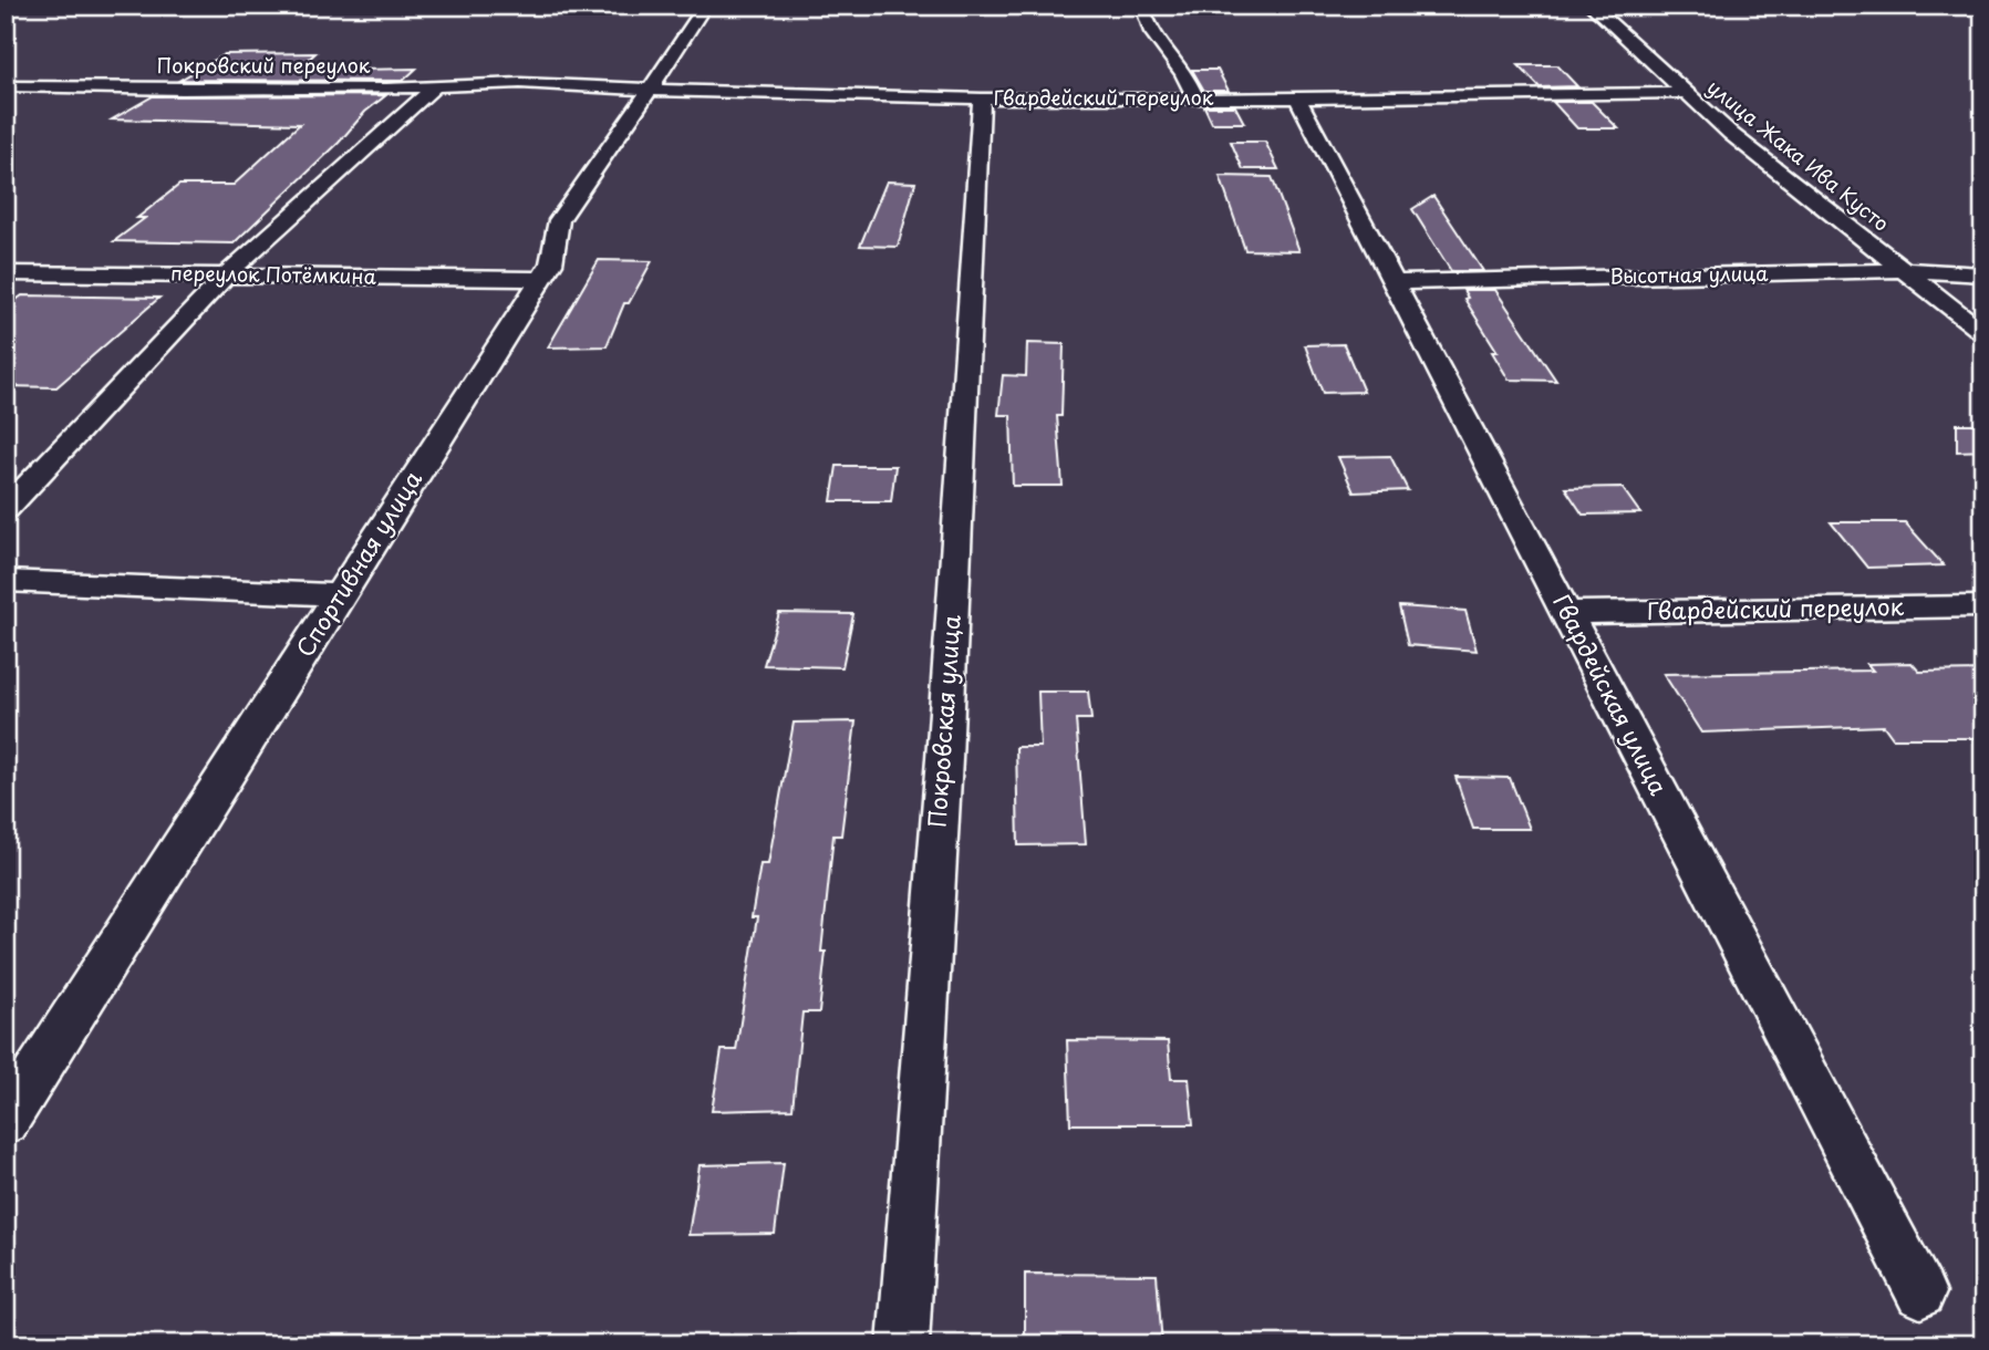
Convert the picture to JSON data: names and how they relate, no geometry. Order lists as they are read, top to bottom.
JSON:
{
  "streets": {
    "street": [
      "Покровский переулок",
      "Гвардейский переулок",
      "улица Жака Ива Кусто",
      "переулок Потёмкина",
      "Высотная улица",
      "Спортивная улица",
      "Гвардейская улица",
      "Покровская улица"
    ]
  },
  "crossings": [
    ["Покровский переулок", "Гвардейский переулок"],
    ["Гвардейский переулок", "улица Жака Ива Кусто"],
    ["Гвардейский переулок", "Спортивная улица"],
    ["Гвардейский переулок", "Гвардейская улица"],
    ["Гвардейский переулок", "Покровская улица"],
    ["улица Жака Ива Кусто", "Высотная улица"],
    ["переулок Потёмкина", "Спортивная улица"],
    ["Высотная улица", "Гвардейская улица"]
  ]
}
